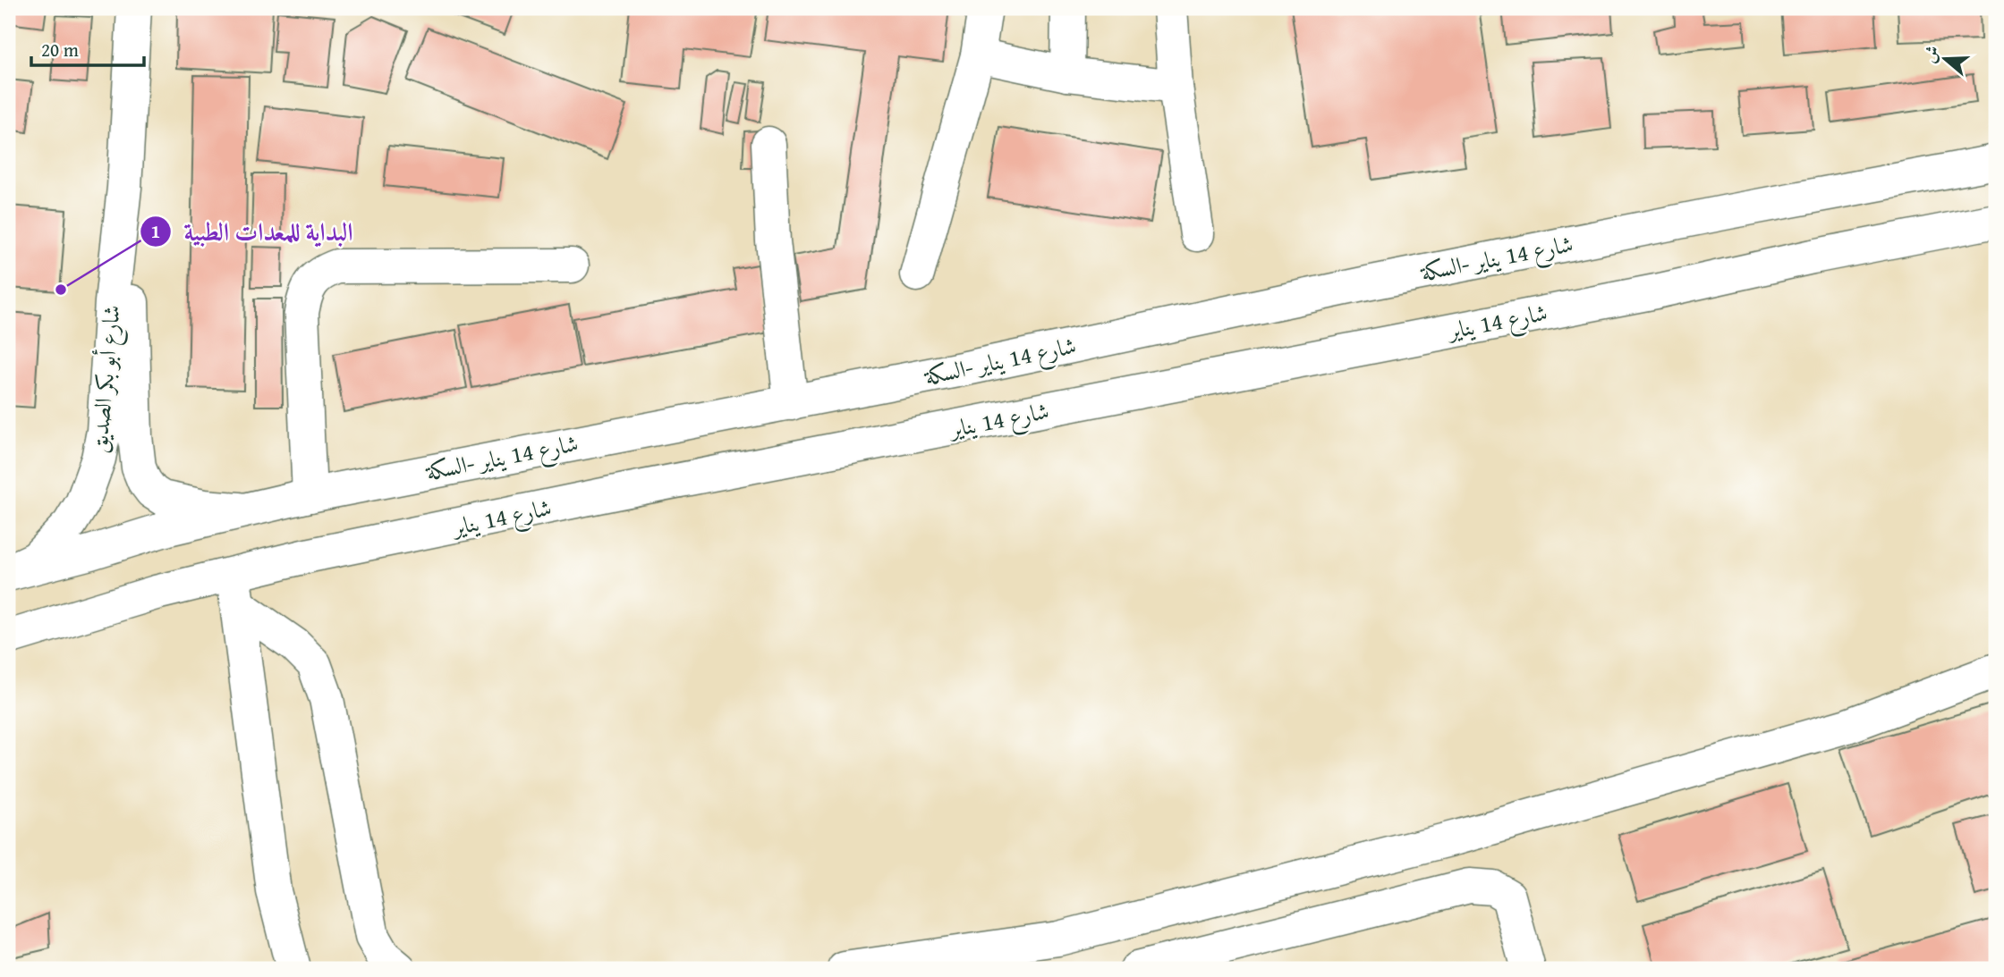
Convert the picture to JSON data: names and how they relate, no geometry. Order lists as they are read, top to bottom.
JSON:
{
  "streets": {
    "main road": ["شارع 14 يناير -السكة", "شارع 14 يناير", "شارع أبو بكر الصديق"]
  },
  "crossings": [
    ["شارع 14 يناير -السكة", "شارع أبو بكر الصديق"]
  ],
  "places": ["البداية للمعدات الطبية"],
  "scale_bar": "20 m",
  "north": "left"
}
